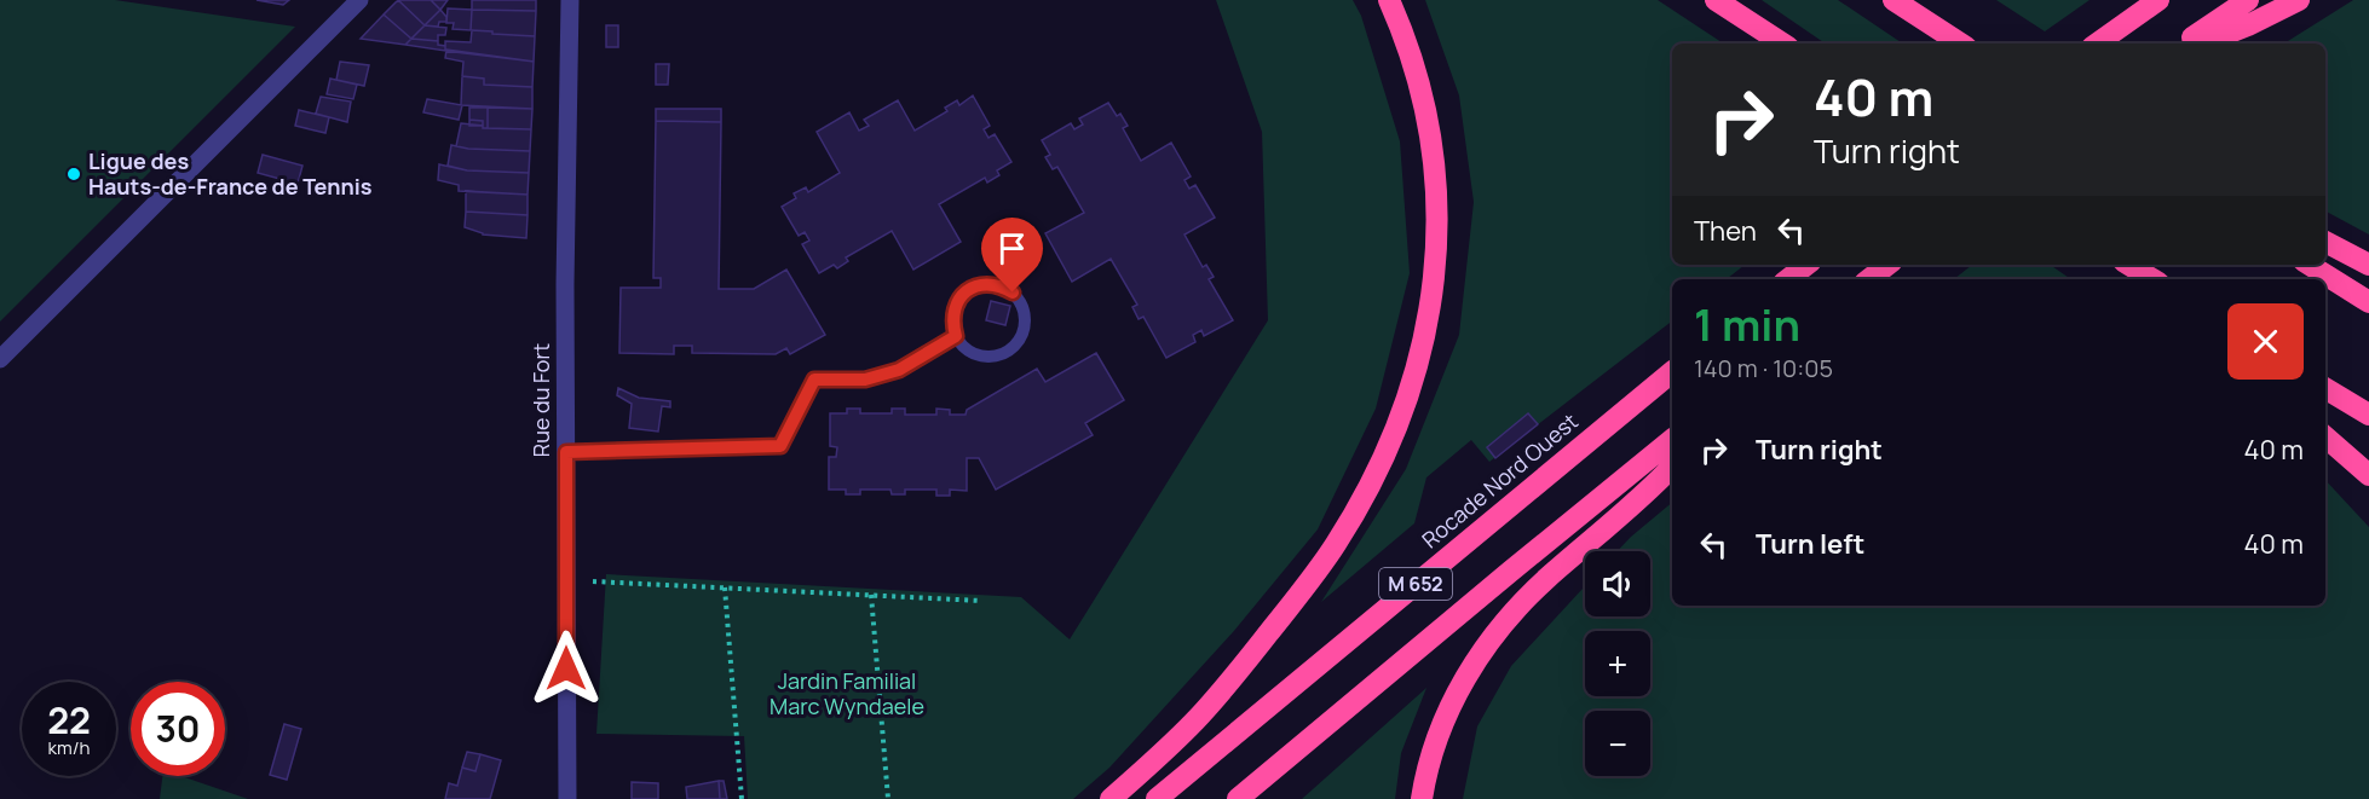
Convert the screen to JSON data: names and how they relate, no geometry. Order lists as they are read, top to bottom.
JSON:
{
  "streets": {
    "highway": ["Rocade Nord Ouest", "M 652"],
    "street": ["Rue du Fort"]
  },
  "parks": ["Jardin Familial Marc Wyndaele"],
  "places": ["Ligue des Hauts-de-France de Tennis"],
  "page": {
    "turn": ["40 m", "Turn right"],
    "then": "Then",
    "heading": ["1 min", "140 m · 10:05"],
    "list": [
      {
        "name": "Turn right",
        "value": "40 m"
      },
      {
        "name": "Turn left",
        "value": "40 m"
      }
    ],
    "map_buttons": ["+", "−"],
    "speed": "22 km/h",
    "limit": "30"
  }
}
